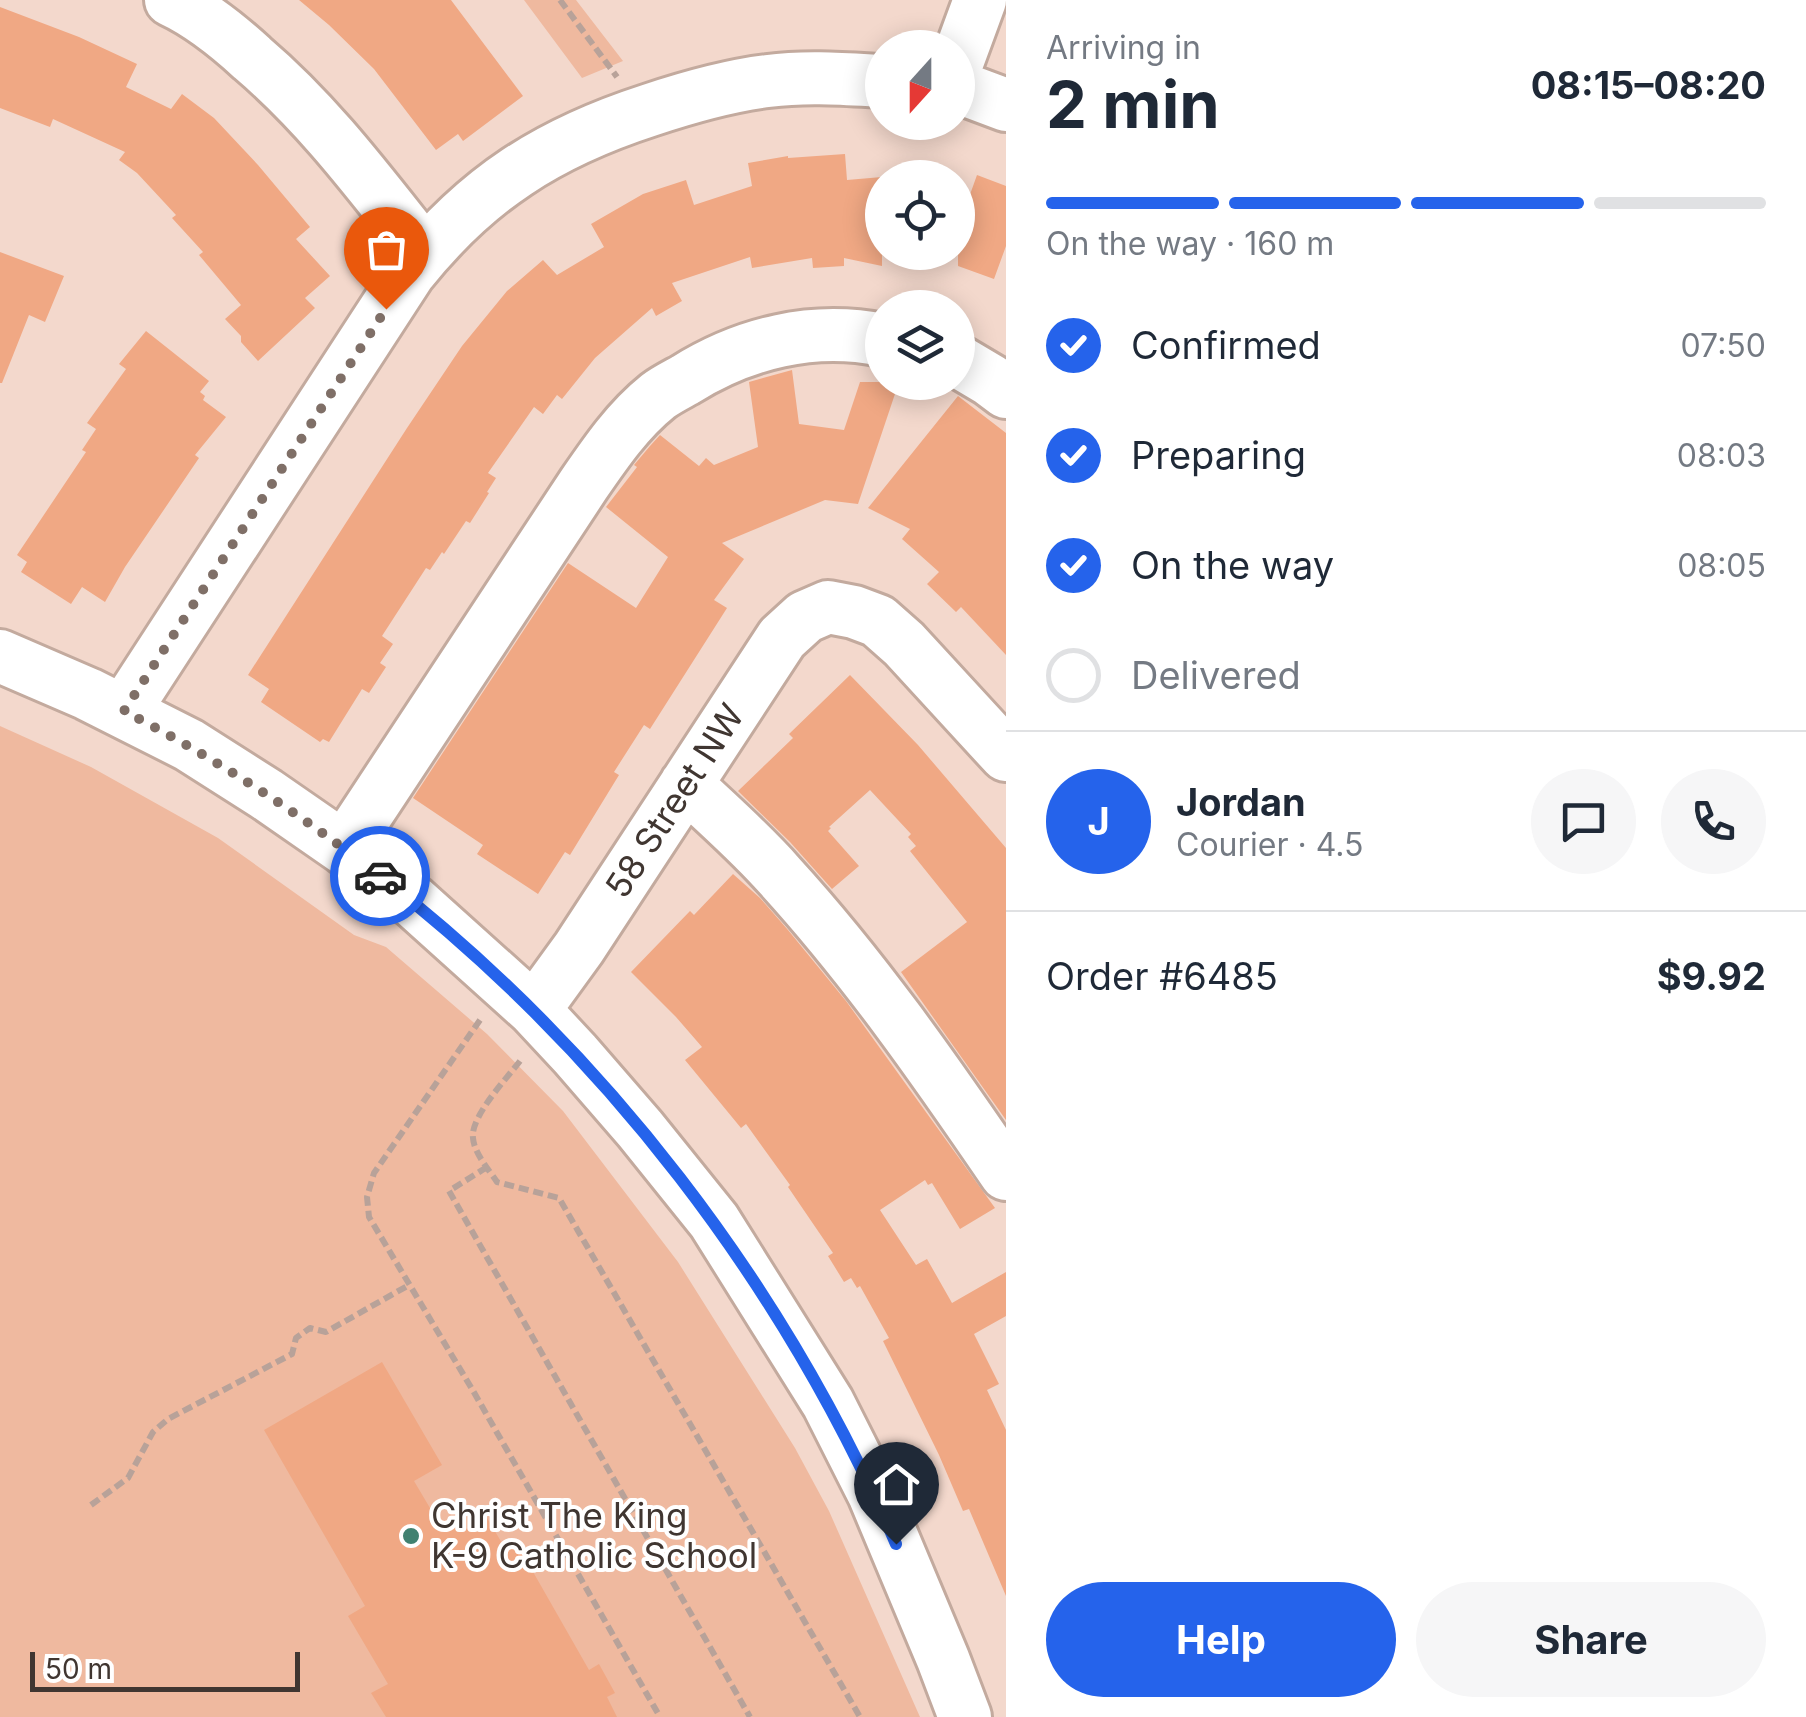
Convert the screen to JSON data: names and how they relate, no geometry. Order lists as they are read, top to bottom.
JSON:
{
  "streets": {
    "street": ["58 Street NW"]
  },
  "places": ["Christ The King K-9 Catholic School"],
  "scale_bar": "50 m",
  "north": "bottom",
  "page": {
    "heading": ["2 min", "Arriving in", "08:15–08:20"],
    "panel": [
      "Jordan",
      "Courier · 4.5",
      "Order #6485",
      "$9.92"
    ],
    "bar": "On the way · 160 m",
    "list": [
      ["Confirmed", "07:50"],
      ["Preparing", "08:03"],
      ["On the way", "08:05"],
      "Delivered"
    ],
    "round": "J",
    "buttons": ["Help", "Share"],
    "scale": "50 m"
  }
}
